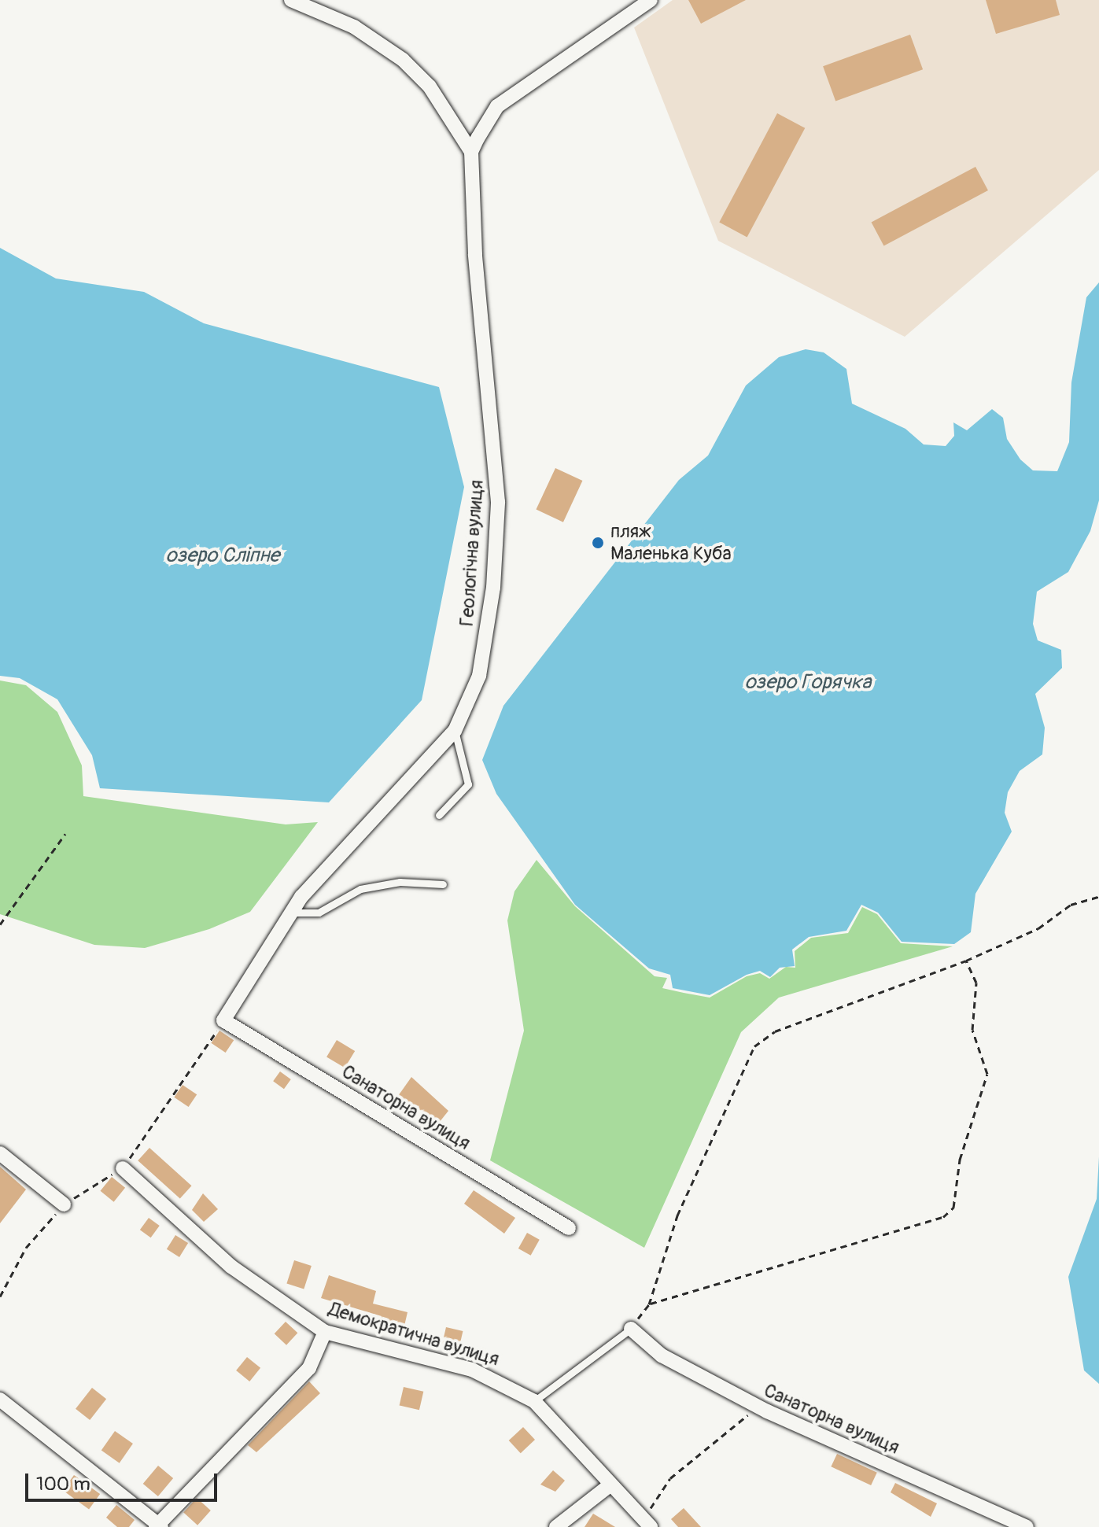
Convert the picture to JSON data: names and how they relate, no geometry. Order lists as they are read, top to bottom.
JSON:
{
  "streets": {
    "street": ["Геологічна вулиця", "Санаторна вулиця", "Демократична вулиця"]
  },
  "crossings": [
    ["Геологічна вулиця", "Санаторна вулиця"]
  ],
  "water": ["озеро Сліпне", "озеро Горячка"],
  "places": ["пляж Маленька Куба"],
  "scale_bar": "100 m"
}
